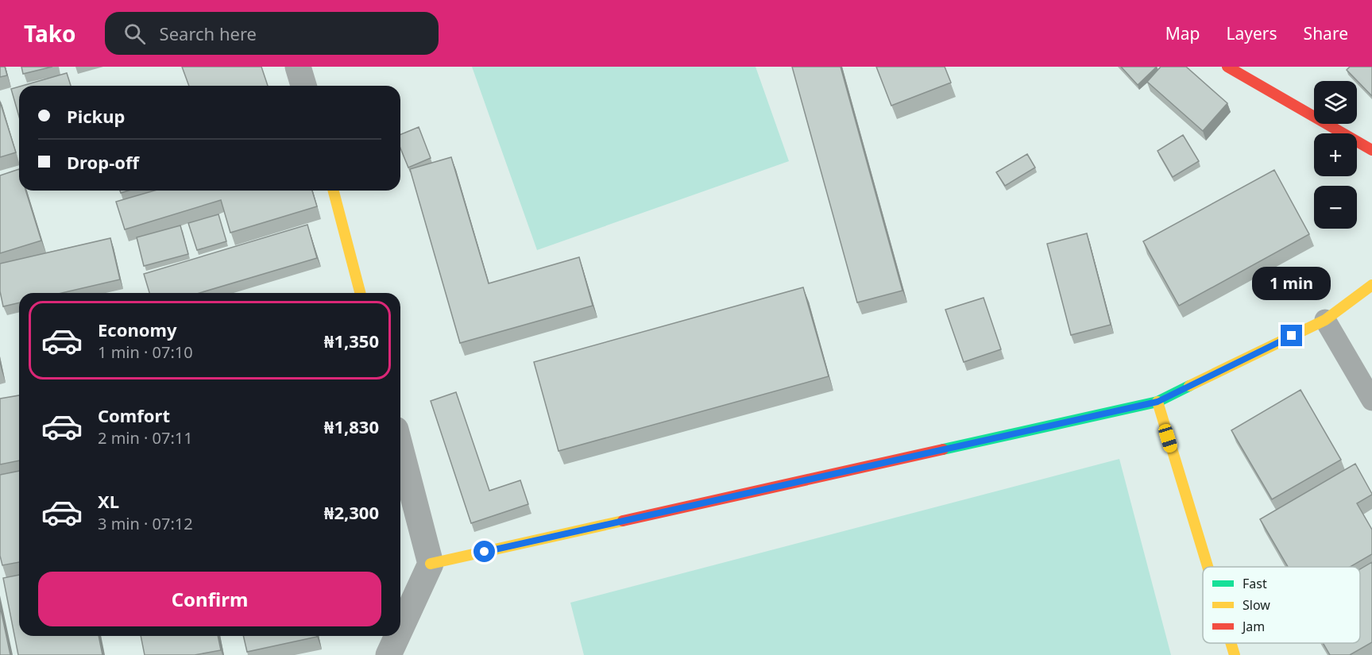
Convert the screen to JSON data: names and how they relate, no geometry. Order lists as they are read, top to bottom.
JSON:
{
  "legend": ["Fast", "Slow", "Jam"],
  "page": {
    "header": "Tako",
    "search": "Search here",
    "nav": ["Map", "Layers", "Share"],
    "map_buttons": ["+", "−"],
    "banner": ["Pickup", "Drop-off"],
    "bubble": "1 min",
    "list": [
      {
        "name": "Economy",
        "note": "1 min · 07:10",
        "value": "₦1,350"
      },
      {
        "name": "Comfort",
        "note": "2 min · 07:11",
        "value": "₦1,830"
      },
      {
        "name": "XL",
        "note": "3 min · 07:12",
        "value": "₦2,300"
      }
    ],
    "buttons": "Confirm"
  }
}
